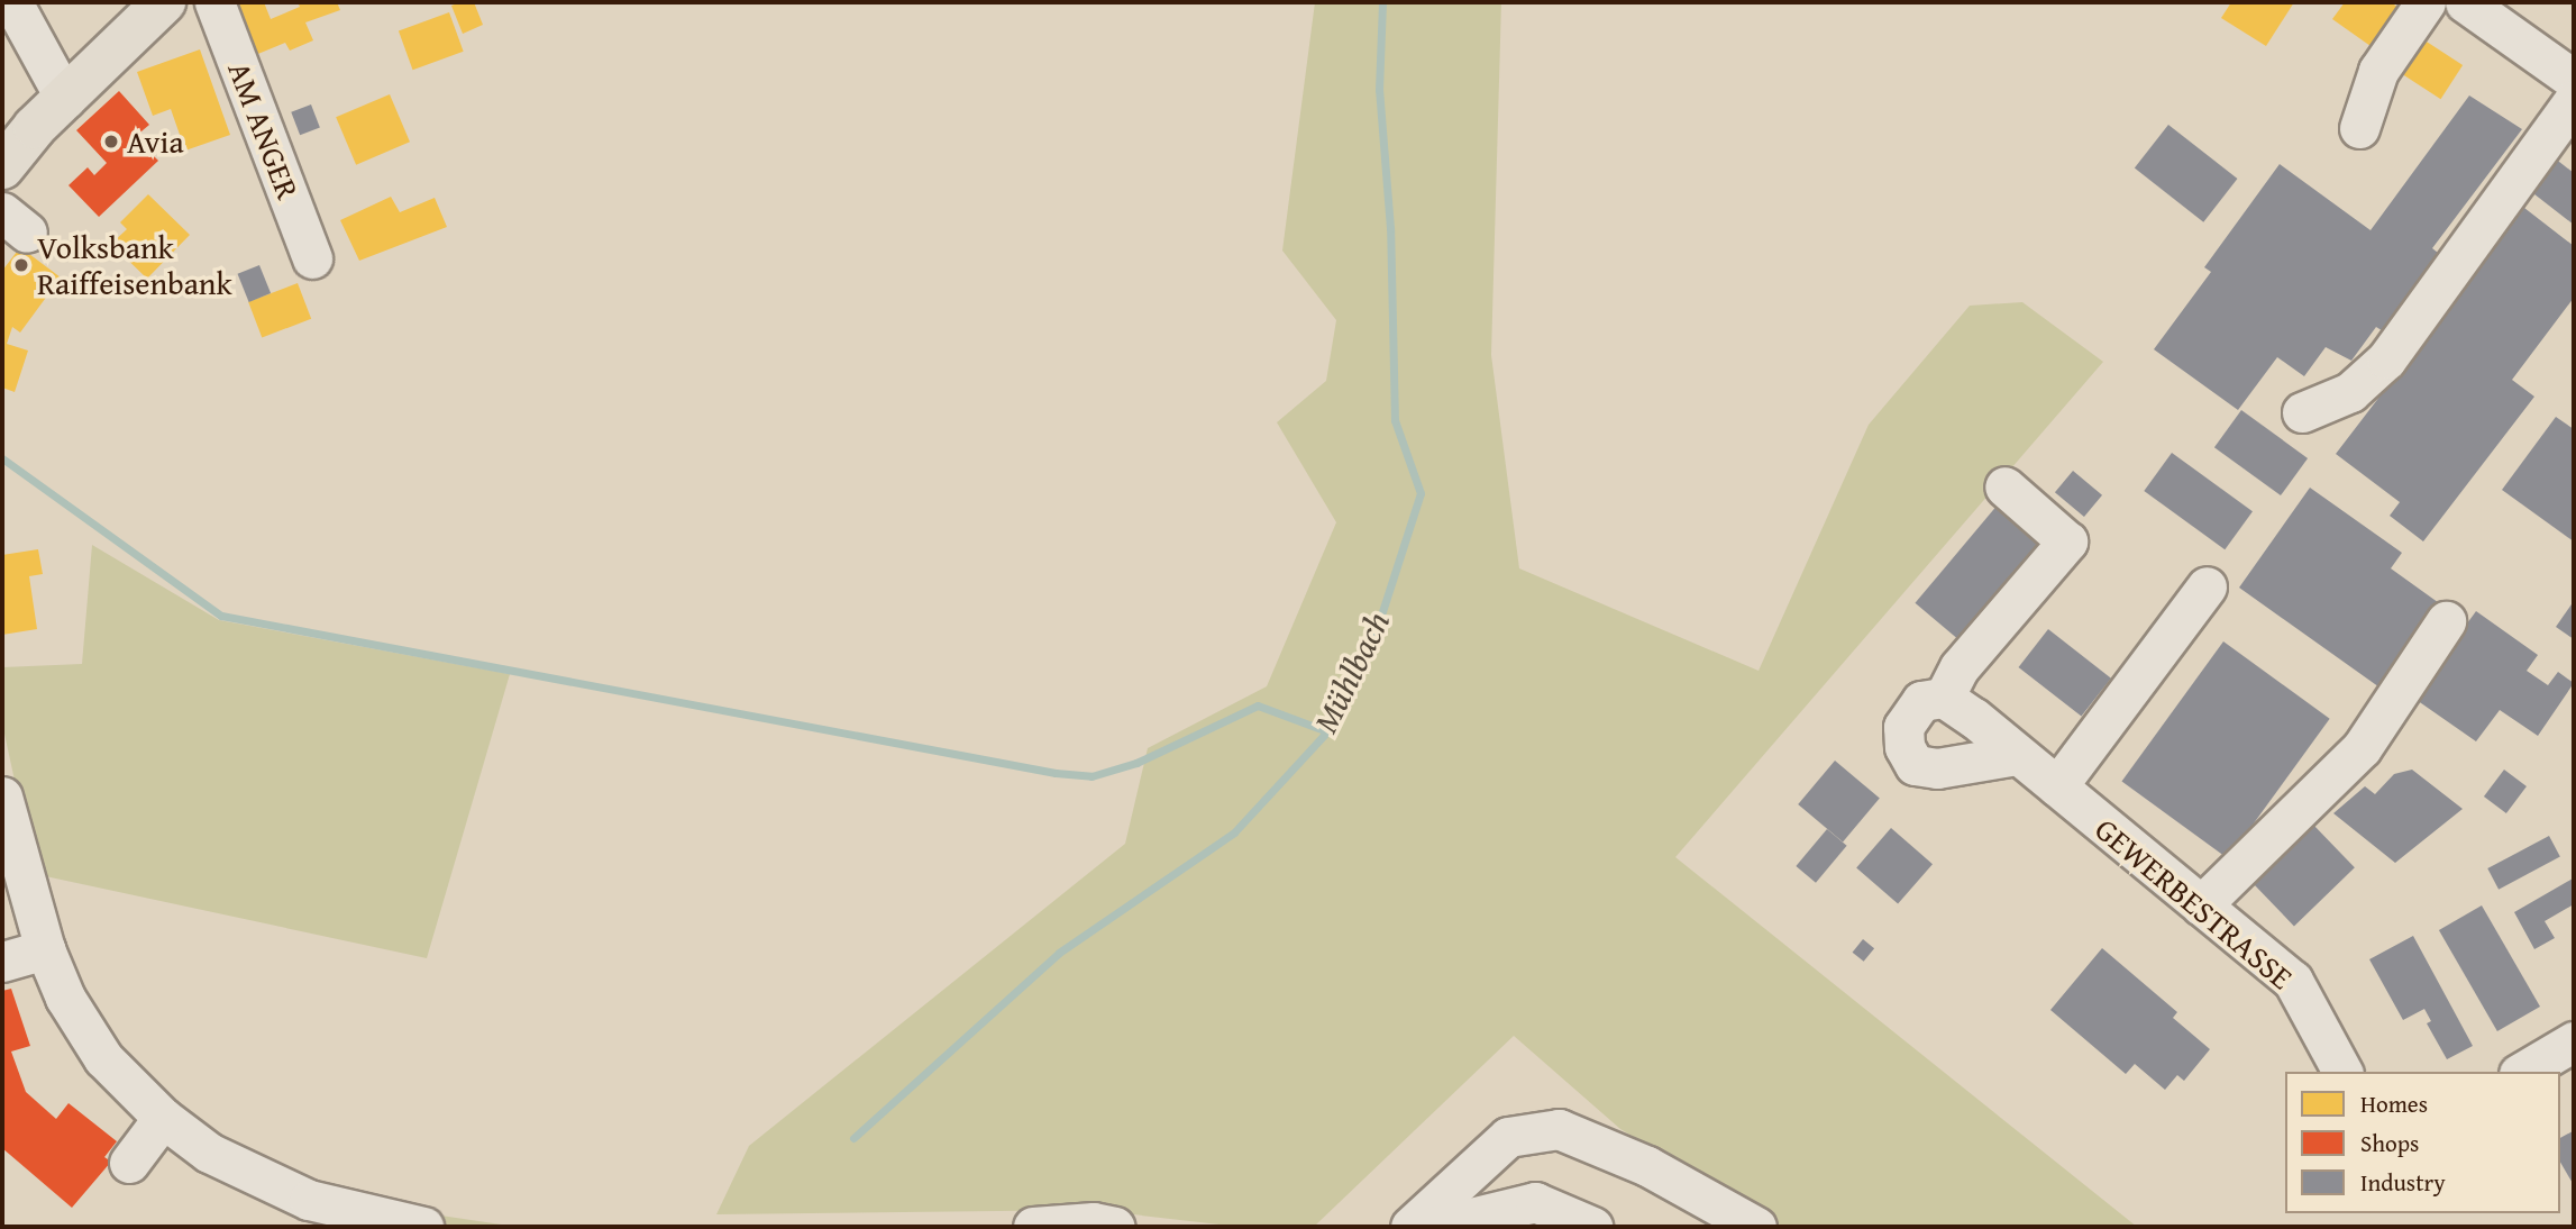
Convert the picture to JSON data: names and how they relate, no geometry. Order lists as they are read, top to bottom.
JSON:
{
  "streets": {
    "street": ["AM ANGER", "GEWERBESTRASSE"]
  },
  "water": ["Mühlbach"],
  "places": ["Avia", "Volksbank Raiffeisenbank"],
  "legend": ["Homes", "Shops", "Industry"]
}
